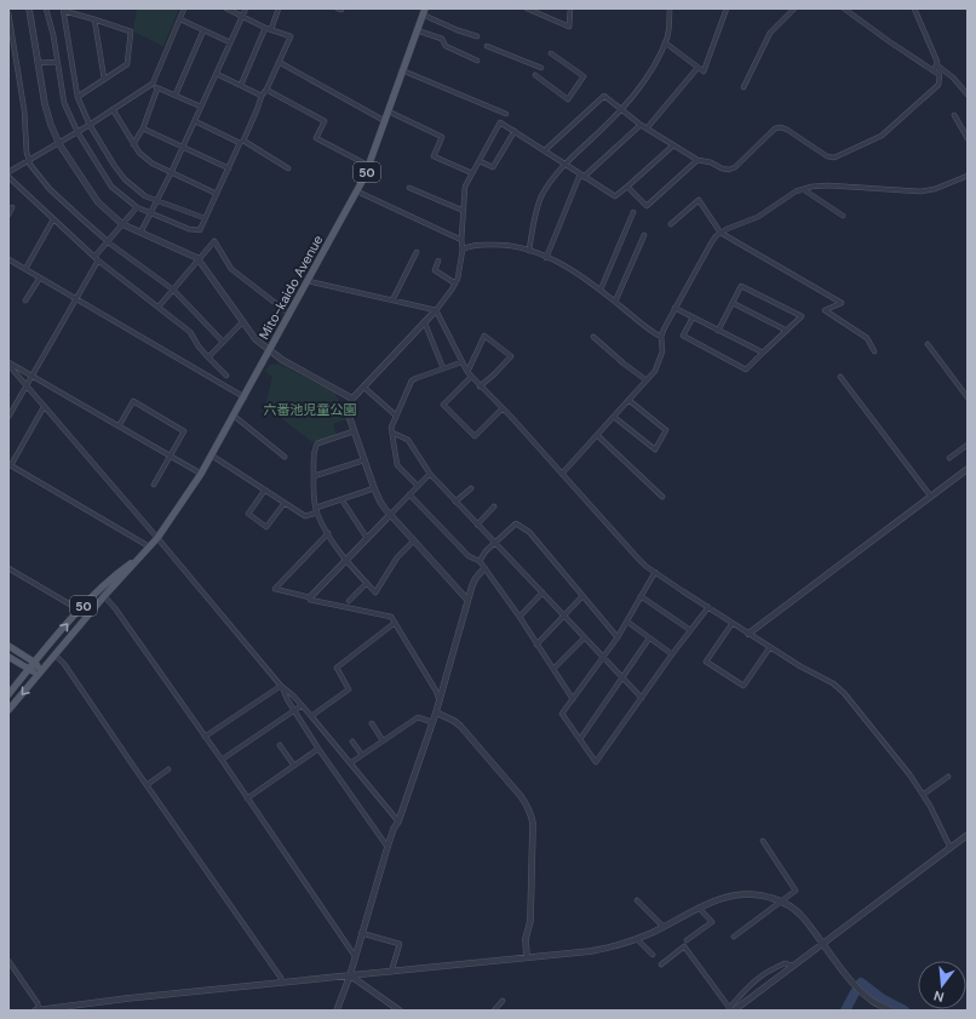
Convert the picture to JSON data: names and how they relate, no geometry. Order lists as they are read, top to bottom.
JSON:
{
  "streets": {
    "main road": ["50", "Mito-kaido Avenue"]
  },
  "parks": ["六番池児童公園"],
  "north": "bottom"
}
